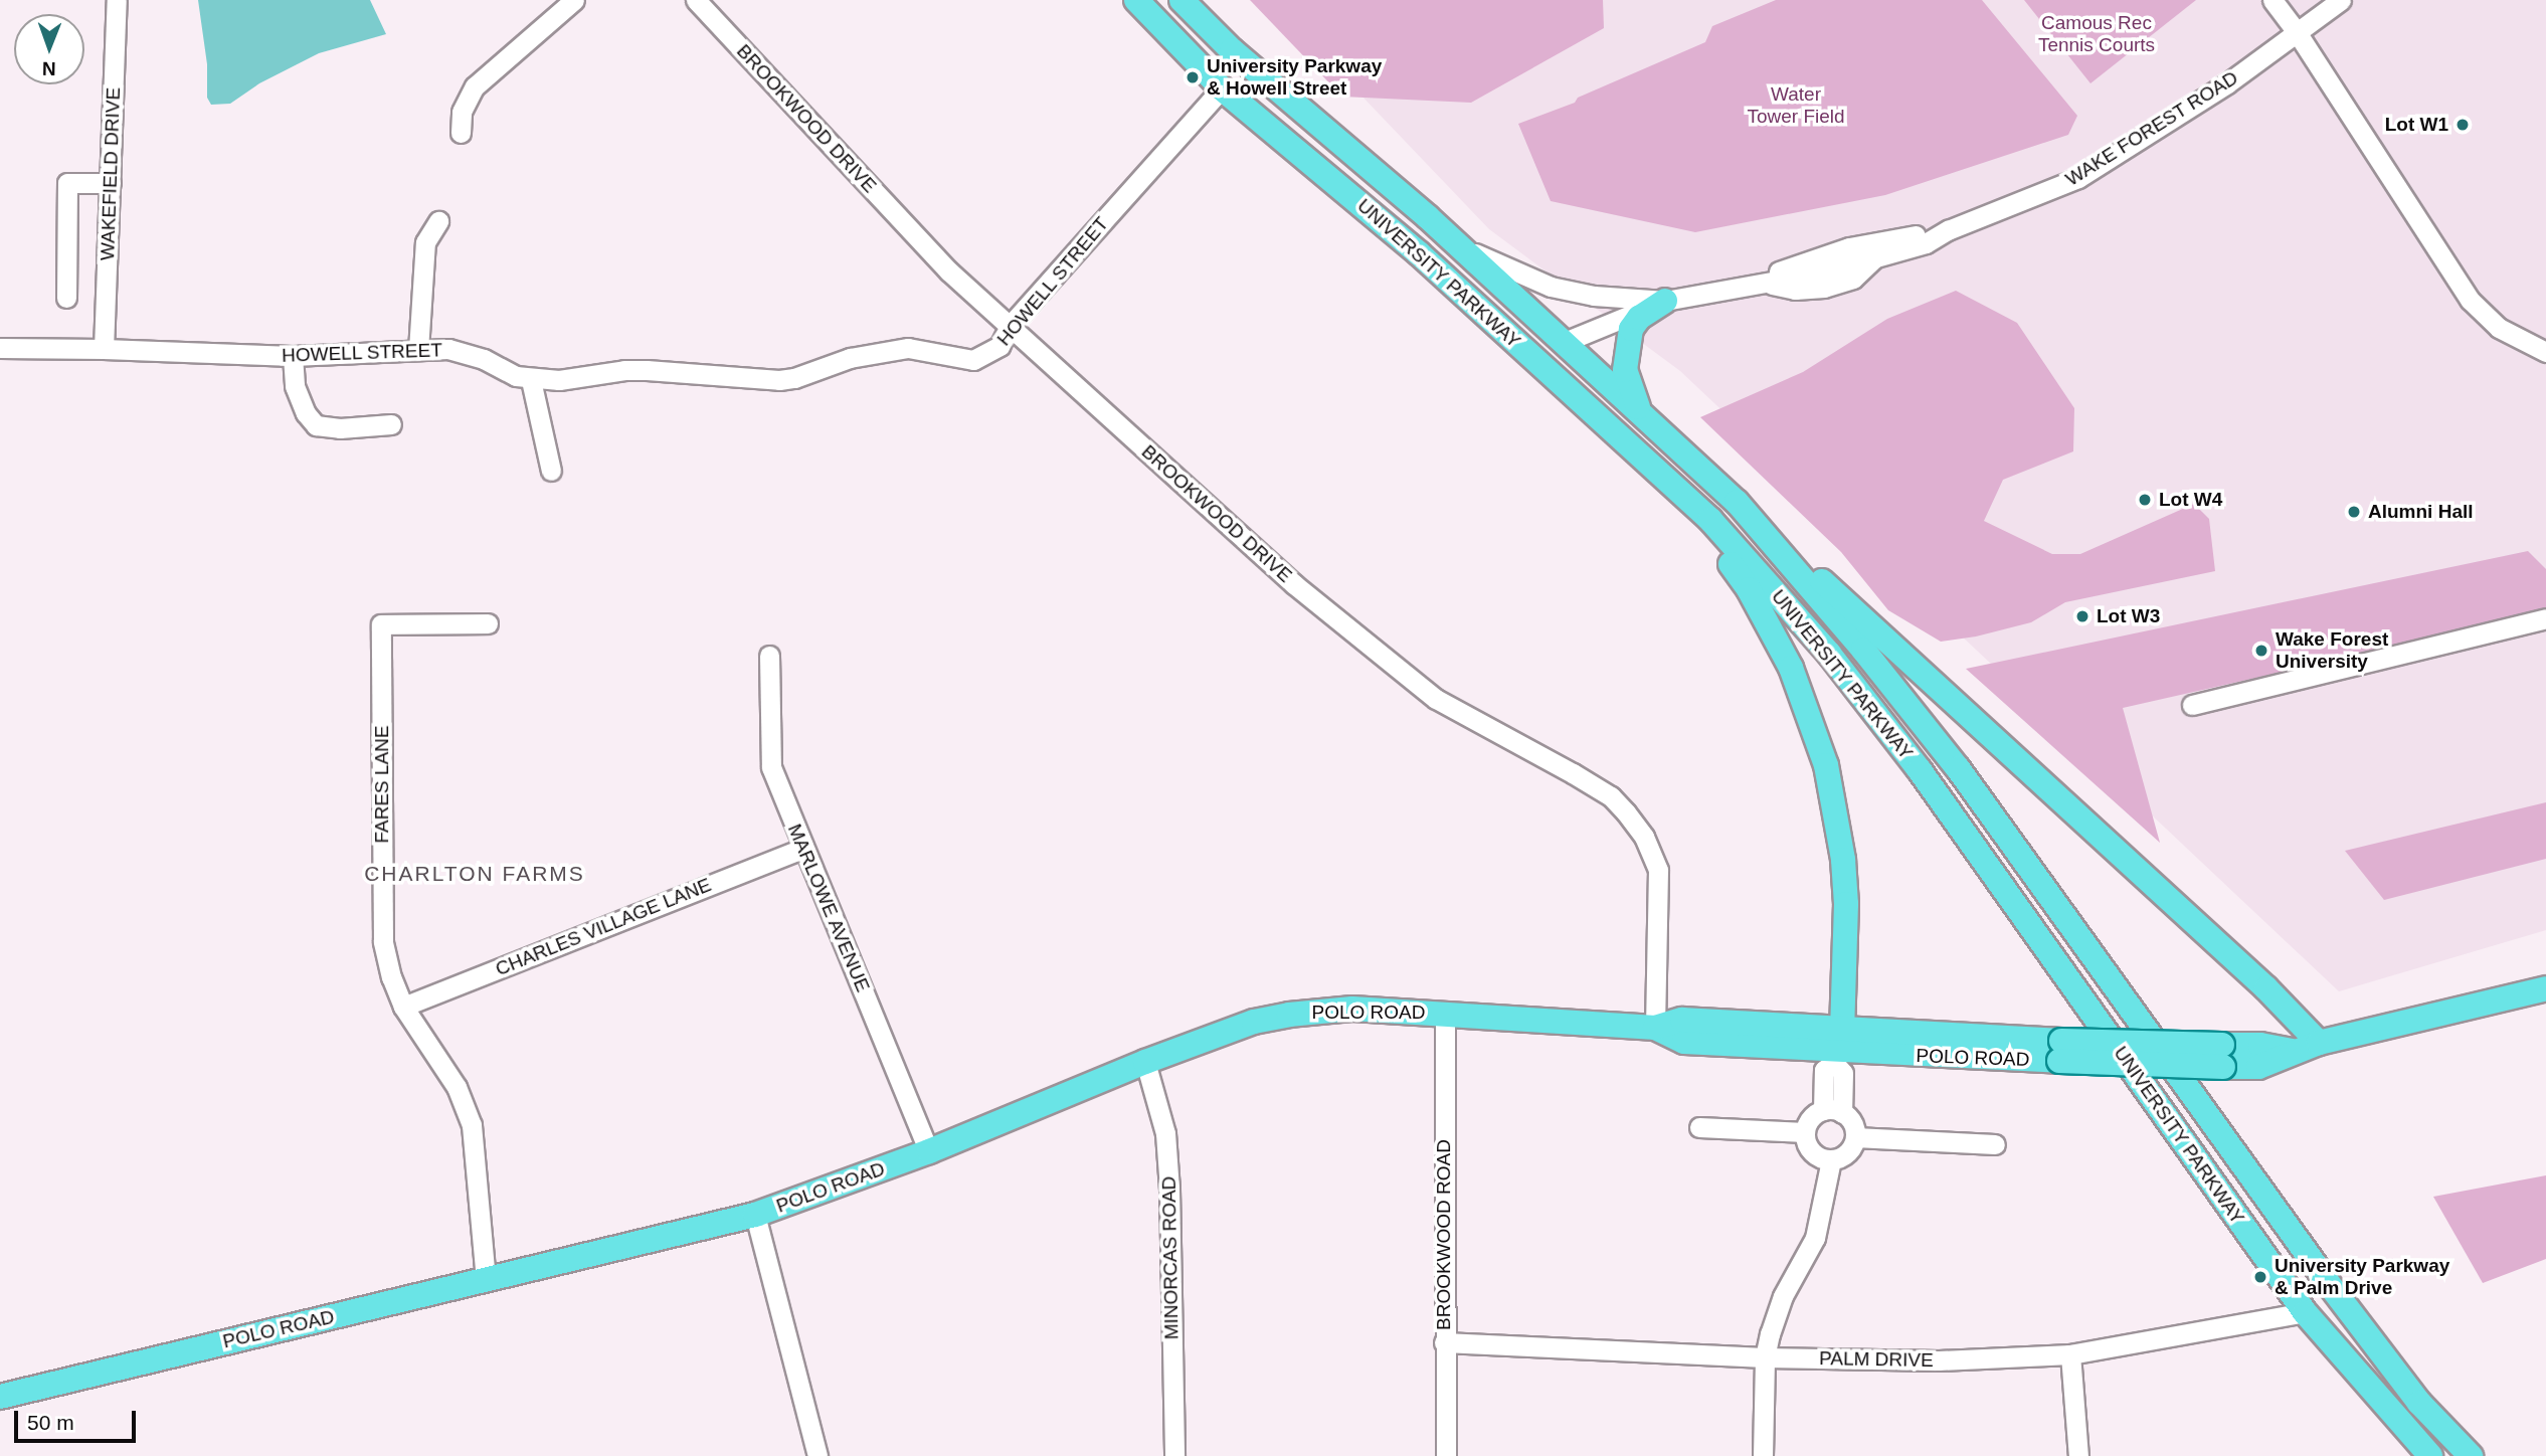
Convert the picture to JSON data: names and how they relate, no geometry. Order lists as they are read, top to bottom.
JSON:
{
  "streets": {
    "main road": ["UNIVERSITY PARKWAY", "POLO ROAD"],
    "street": [
      "BROOKWOOD DRIVE",
      "WAKE FOREST ROAD",
      "WAKEFIELD DRIVE",
      "HOWELL STREET",
      "FARES LANE",
      "MARLOWE AVENUE",
      "CHARLES VILLAGE LANE",
      "BROOKWOOD ROAD",
      "MINORCAS ROAD",
      "PALM DRIVE"
    ]
  },
  "crossings": [
    ["BROOKWOOD DRIVE", "HOWELL STREET"],
    ["BROOKWOOD DRIVE", "POLO ROAD"],
    ["WAKE FOREST ROAD", "UNIVERSITY PARKWAY"],
    ["WAKEFIELD DRIVE", "HOWELL STREET"],
    ["UNIVERSITY PARKWAY", "HOWELL STREET"],
    ["UNIVERSITY PARKWAY", "PALM DRIVE"],
    ["FARES LANE", "CHARLES VILLAGE LANE"],
    ["FARES LANE", "POLO ROAD"],
    ["MARLOWE AVENUE", "CHARLES VILLAGE LANE"],
    ["MARLOWE AVENUE", "POLO ROAD"],
    ["POLO ROAD", "BROOKWOOD ROAD"],
    ["POLO ROAD", "MINORCAS ROAD"],
    ["BROOKWOOD ROAD", "PALM DRIVE"]
  ],
  "districts": ["CHARLTON FARMS"],
  "parks": ["Camous Rec Tennis Courts", "Water Tower Field"],
  "places": [
    "University Parkway & Howell Street",
    "Lot W1",
    "Lot W4",
    "Alumni Hall",
    "Lot W3",
    "Wake Forest University",
    "University Parkway & Palm Drive"
  ],
  "scale_bar": "50 m",
  "north": "bottom"
}
